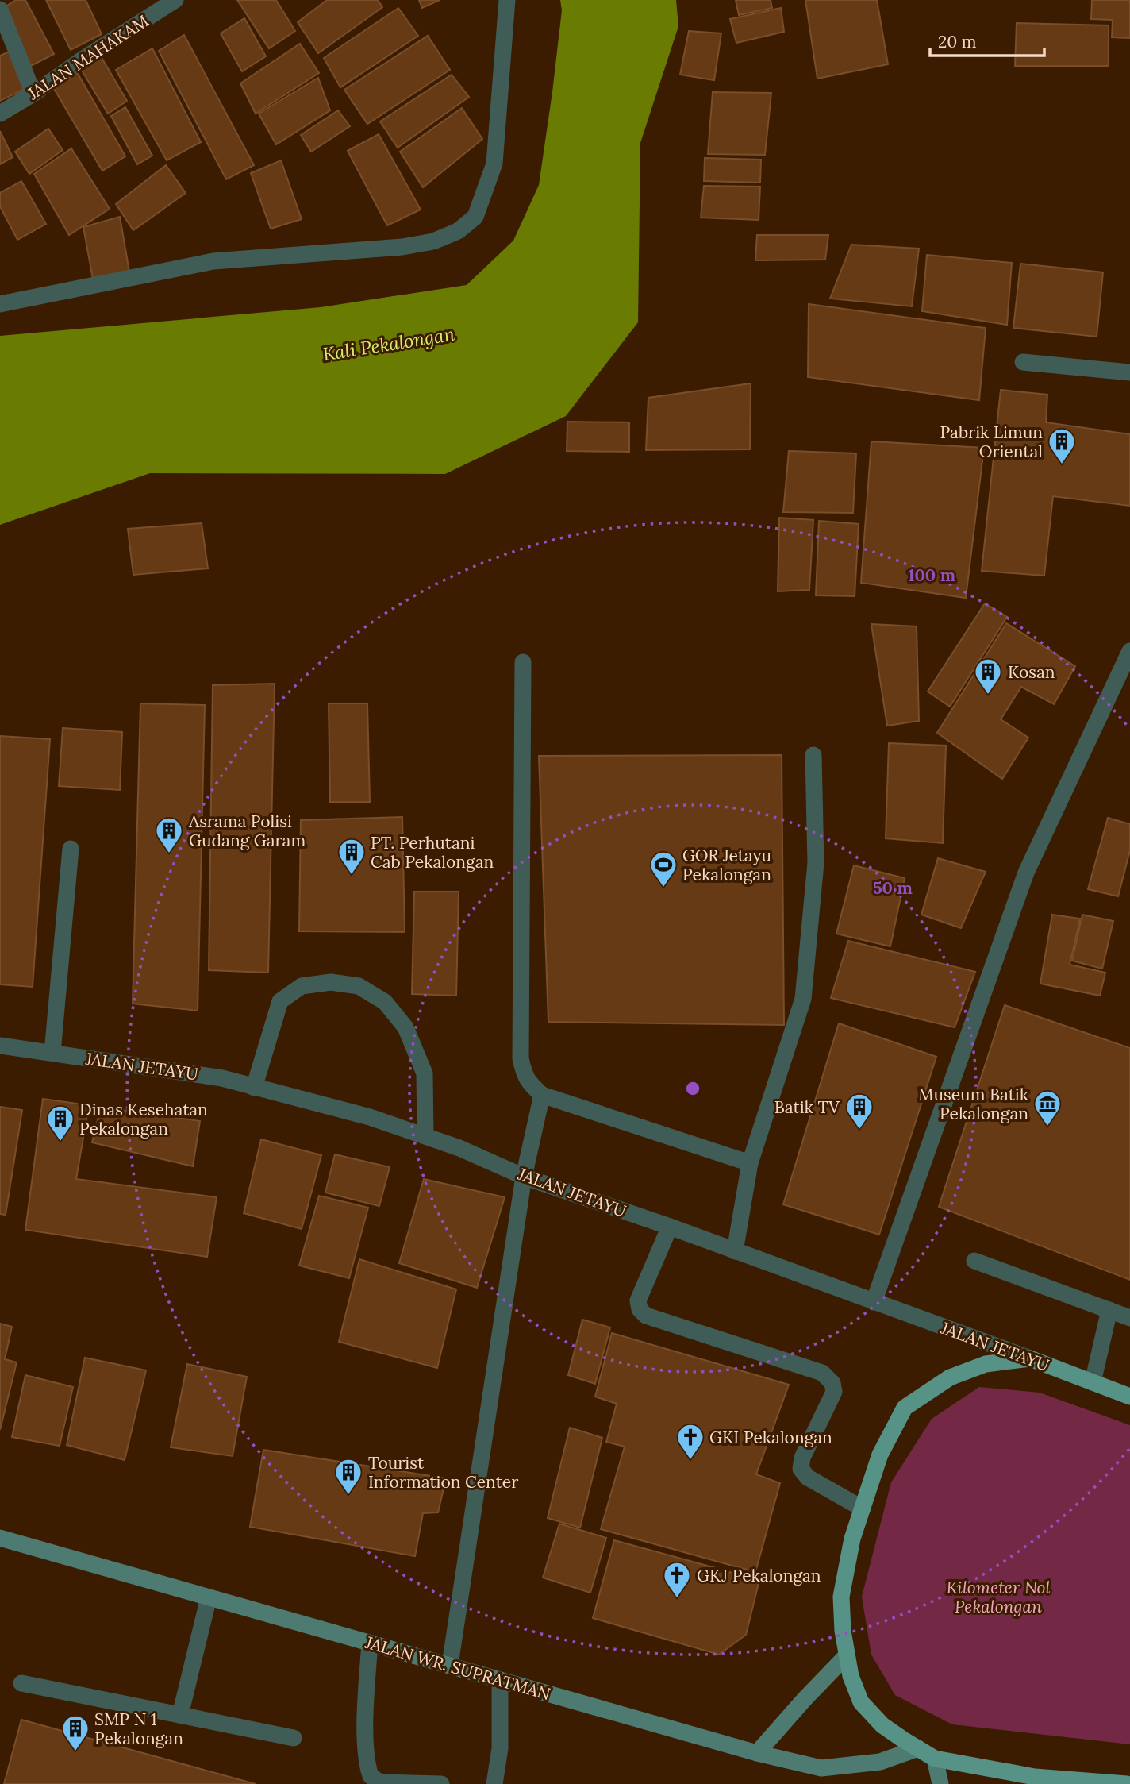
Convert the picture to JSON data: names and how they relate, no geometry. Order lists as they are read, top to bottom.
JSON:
{
  "streets": {
    "main road": ["JALAN JETAYU"],
    "street": ["JALAN MAHAKAM", "JALAN WR. SUPRATMAN"]
  },
  "water": ["Kali Pekalongan"],
  "parks": ["Kilometer Nol Pekalongan"],
  "places": {
    "building": [
      "Pabrik Limun Oriental",
      "Kosan",
      "Asrama Polisi Gudang Garam",
      "PT. Perhutani Cab Pekalongan",
      "Batik TV",
      "Dinas Kesehatan Pekalongan",
      "Tourist Information Center",
      "SMP N 1 Pekalongan"
    ],
    "sports": ["GOR Jetayu Pekalongan"],
    "museum": ["Museum Batik Pekalongan"],
    "church": ["GKI Pekalongan", "GKJ Pekalongan"]
  },
  "scale_bar": "20 m",
  "rings": ["100 m", "50 m"]
}
